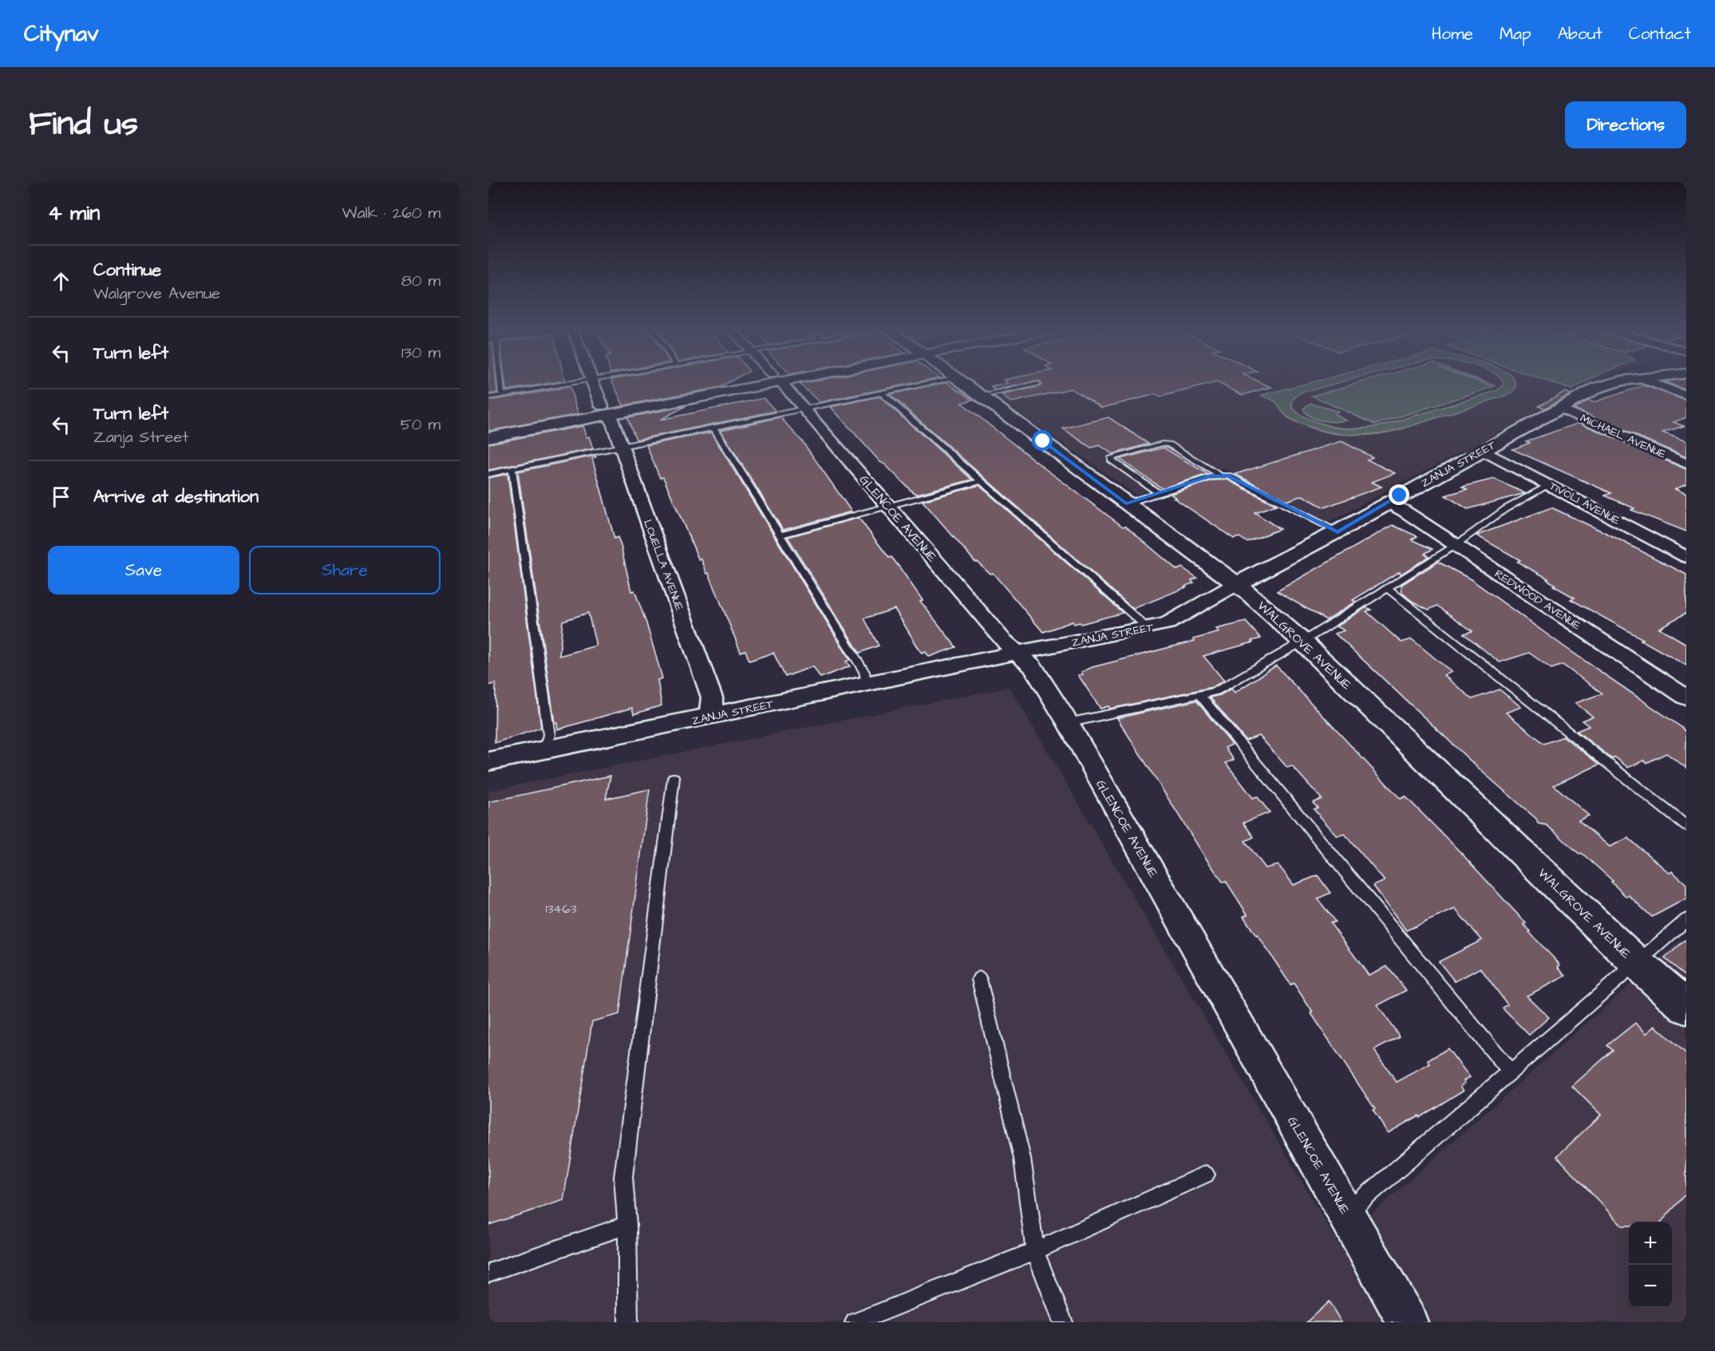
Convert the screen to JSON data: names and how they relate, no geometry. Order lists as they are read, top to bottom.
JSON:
{
  "streets": {
    "street": [
      "MICHAEL AVENUE",
      "ZANJA STREET",
      "TIVOLI AVENUE",
      "GLENCOE AVENUE",
      "LOUELLA AVENUE",
      "REDWOOD AVENUE",
      "WALGROVE AVENUE"
    ]
  },
  "crossings": [
    ["MICHAEL AVENUE", "ZANJA STREET"],
    ["ZANJA STREET", "TIVOLI AVENUE"],
    ["ZANJA STREET", "GLENCOE AVENUE"],
    ["ZANJA STREET", "LOUELLA AVENUE"],
    ["ZANJA STREET", "REDWOOD AVENUE"],
    ["ZANJA STREET", "WALGROVE AVENUE"]
  ],
  "house_numbers": ["13463"],
  "page": {
    "header": "Citynav",
    "nav": [
      "Home",
      "Map",
      "About",
      "Contact"
    ],
    "title": "Find us",
    "buttons": [
      "Directions",
      ["Save", "Share"]
    ],
    "heading": ["4 min", "Walk · 260 m"],
    "list": [
      ["Continue", "Walgrove Avenue", "80 m"],
      ["Turn left", "130 m"],
      ["Turn left", "Zanja Street", "50 m"],
      "Arrive at destination"
    ],
    "map_buttons": ["+", "−"]
  }
}
